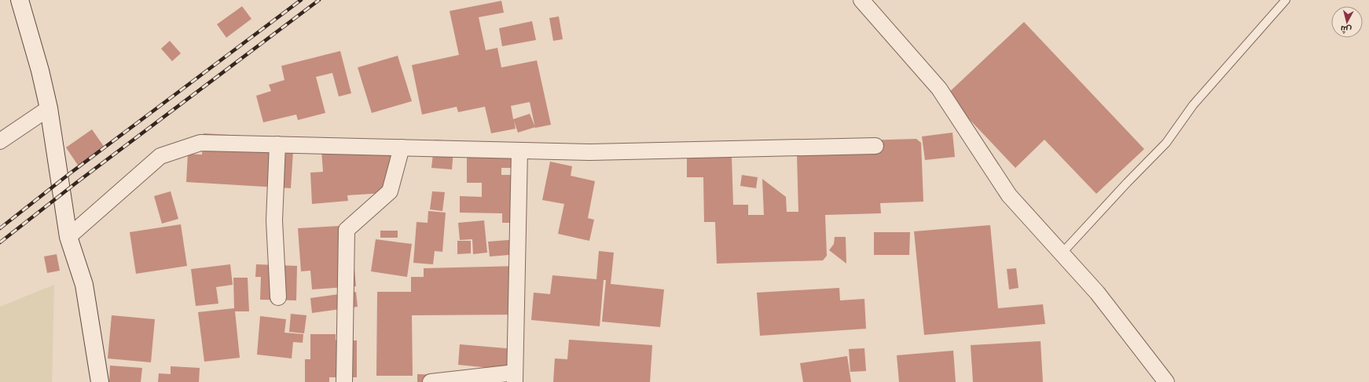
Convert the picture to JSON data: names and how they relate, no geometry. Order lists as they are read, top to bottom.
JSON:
{
  "north": "bottom"
}
